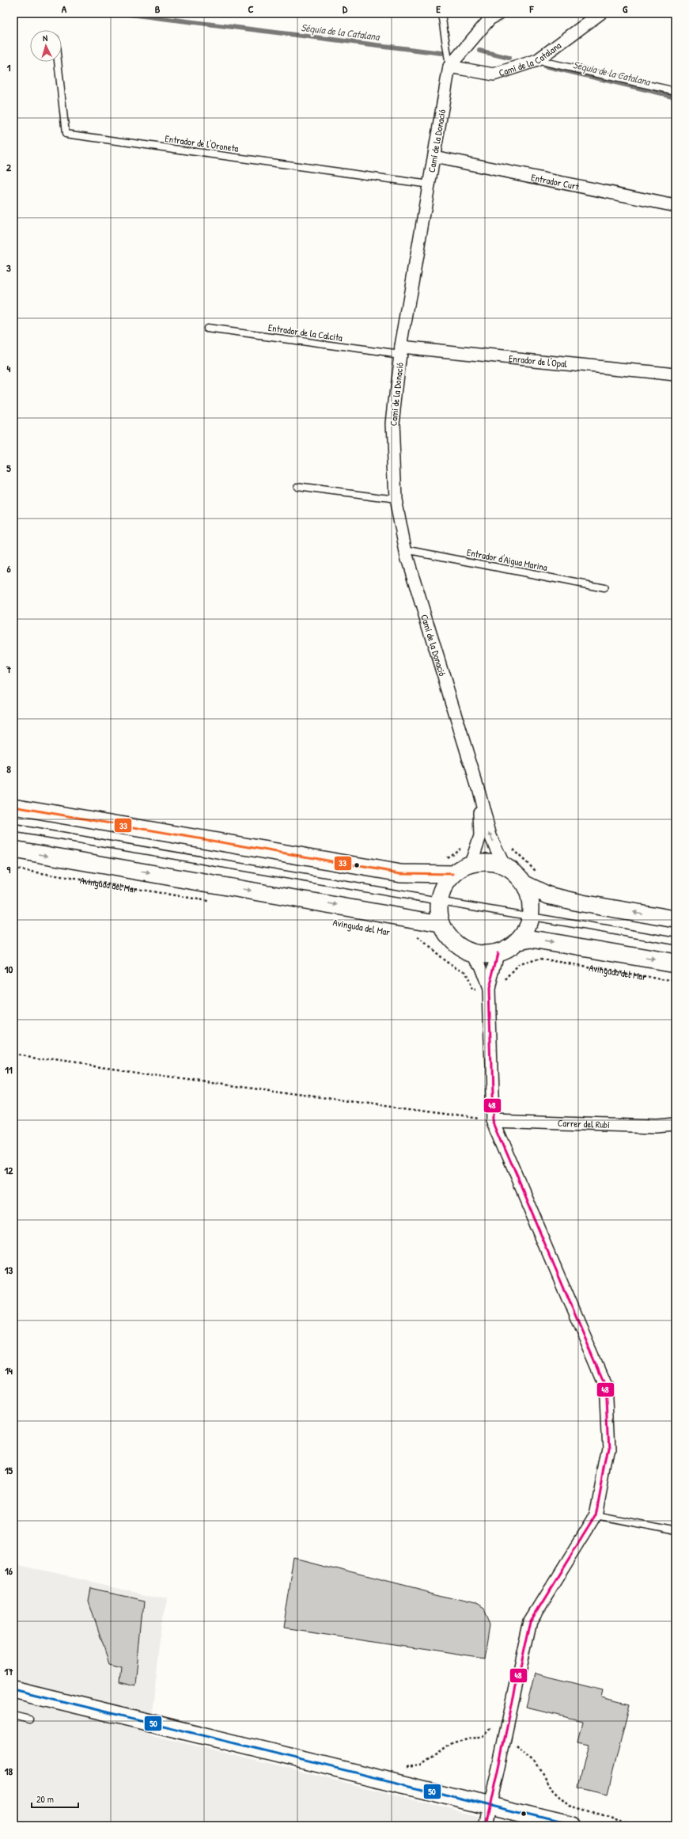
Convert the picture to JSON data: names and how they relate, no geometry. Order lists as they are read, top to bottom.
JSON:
{
  "streets": {
    "main road": ["Avinguda del Mar"],
    "street": [
      "Camí de la Catalana",
      "Camí de la Donació",
      "Entrador Curt",
      "Enrador de l'Opal",
      "Carrer del Rubí"
    ],
    "lane": ["Entrador de l'Oroneta", "Entrador de la Calcita", "Entrador d'Aigua Marina"]
  },
  "crossings": [
    ["Camí de la Catalana", "Camí de la Donació"],
    ["Camí de la Donació", "Entrador de l'Oroneta"],
    ["Camí de la Donació", "Entrador Curt"],
    ["Camí de la Donació", "Entrador de la Calcita"],
    ["Camí de la Donació", "Enrador de l'Opal"],
    ["Camí de la Donació", "Entrador d'Aigua Marina"],
    ["Entrador de la Calcita", "Enrador de l'Opal"]
  ],
  "water": ["Séquia de la Catalana"],
  "lines": ["transit line 33", "transit line 48", "transit line 50"],
  "scale_bar": "20 m",
  "north": "top",
  "grid": {
    "columns": [
      "A",
      "B",
      "C",
      "D",
      "E",
      "F",
      "G"
    ],
    "rows": [
      "1",
      "2",
      "3",
      "4",
      "5",
      "6",
      "7",
      "8",
      "9",
      "10",
      "11",
      "12",
      "13",
      "14",
      "15",
      "16",
      "17",
      "18"
    ]
  }
}
